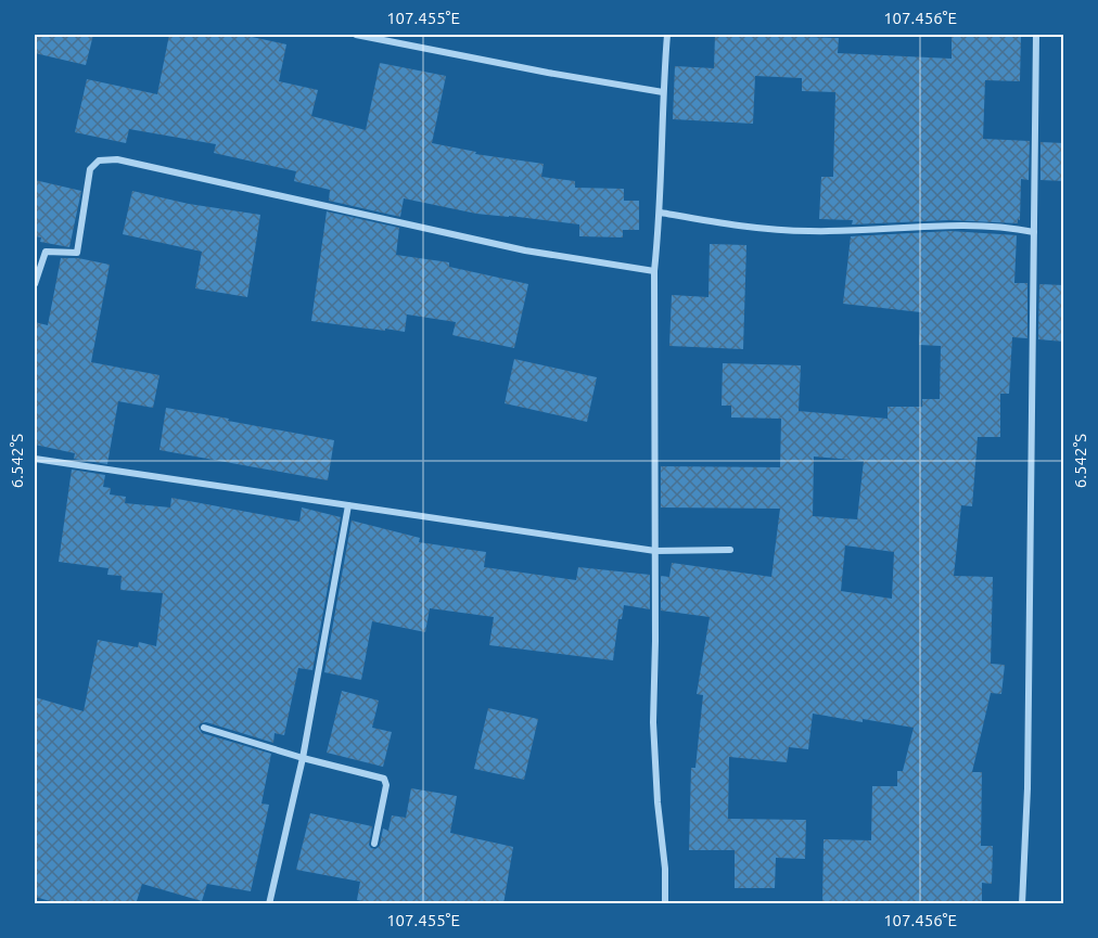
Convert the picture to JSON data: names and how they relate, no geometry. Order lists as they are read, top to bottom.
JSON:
{
  "coordinates": ["107.455°E", "107.456°E", "6.542°S"]
}
